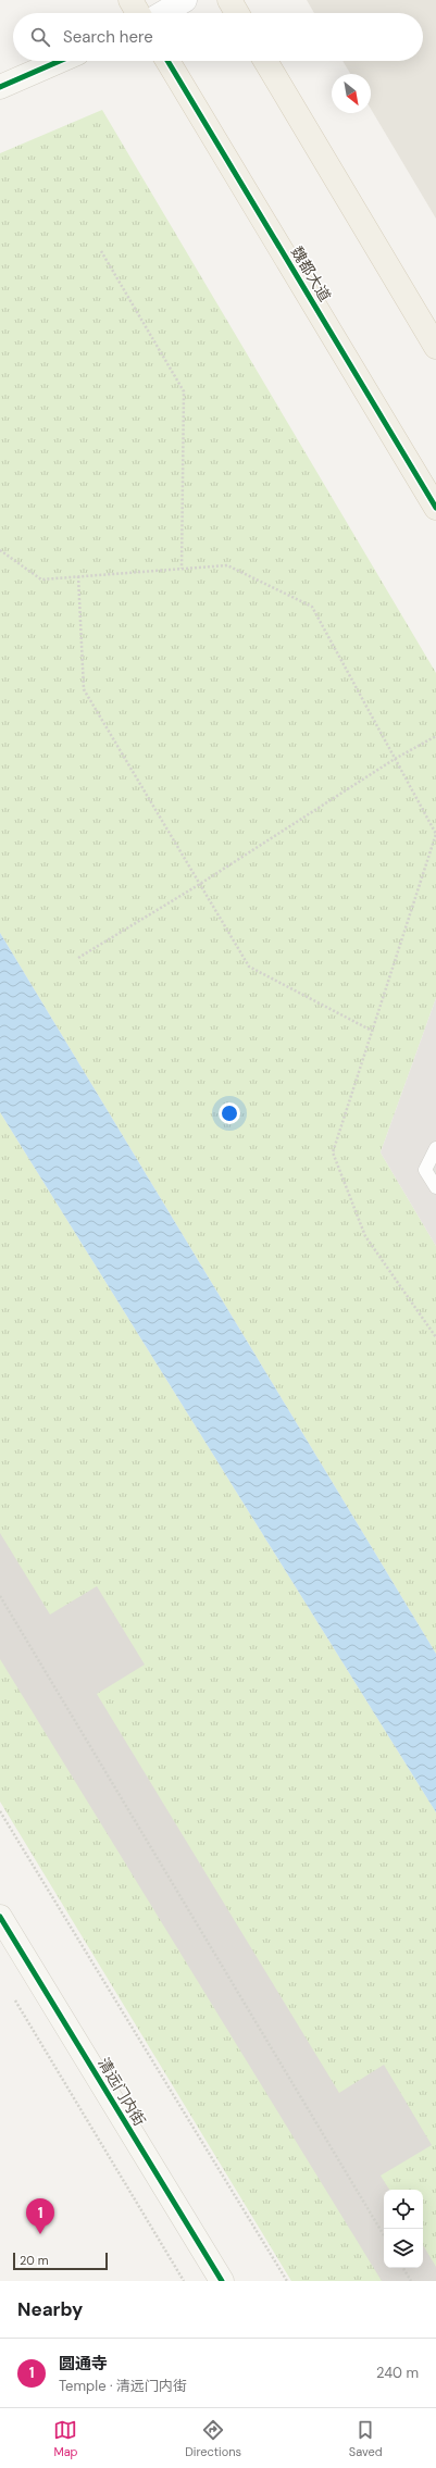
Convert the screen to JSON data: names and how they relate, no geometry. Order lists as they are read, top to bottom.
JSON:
{
  "streets": {
    "main road": ["魏都大道", "清远门内街"]
  },
  "scale_bar": "20 m",
  "north": "bottom right",
  "page": {
    "search": "Search here",
    "pins": "1",
    "scale": "20 m",
    "heading": "Nearby",
    "list": [
      {
        "mark": "1",
        "name": "圆通寺",
        "note": "Temple · 清远门内街",
        "value": "240 m"
      }
    ],
    "nav": ["Map", "Directions", "Saved"]
  }
}
